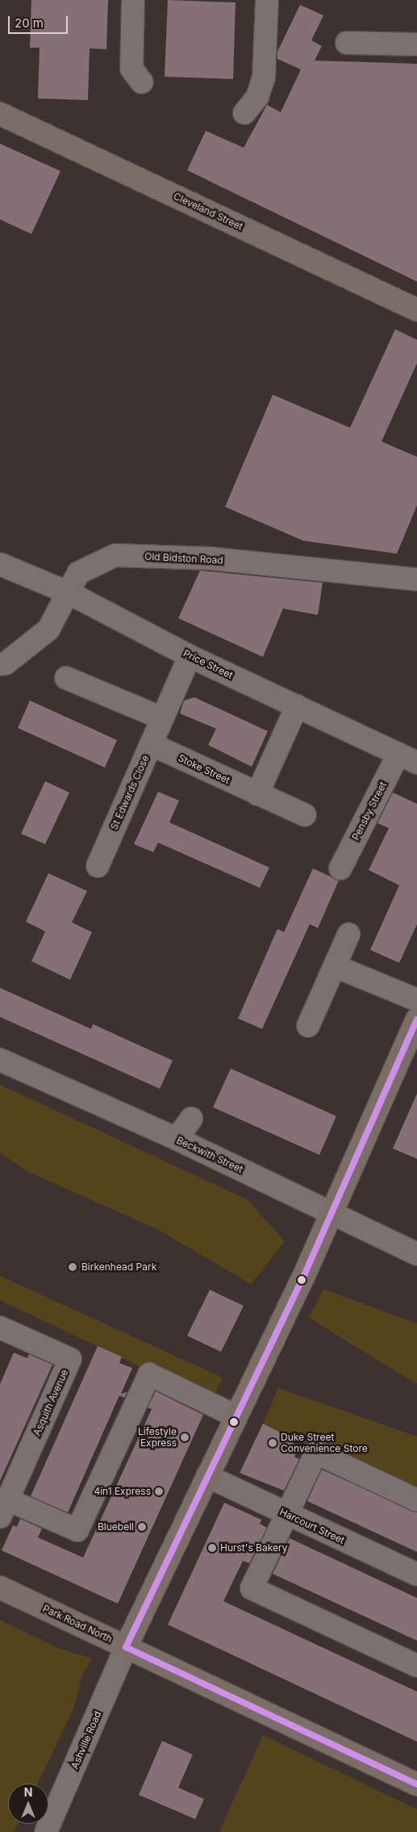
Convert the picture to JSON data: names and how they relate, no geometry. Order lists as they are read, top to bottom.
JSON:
{
  "streets": {
    "main road": ["Cleveland Street", "Park Road North"],
    "street": [
      "Old Bidston Road",
      "Price Street",
      "Stoke Street",
      "St Edwards Close",
      "Pensby Street",
      "Beckwith Street",
      "Asquith Avenue",
      "Harcourt Street",
      "Ashville Road"
    ]
  },
  "crossings": [
    ["Old Bidston Road", "Price Street"],
    ["Price Street", "St Edwards Close"],
    ["Price Street", "Pensby Street"],
    ["Stoke Street", "St Edwards Close"],
    ["Park Road North", "Ashville Road"]
  ],
  "places": [
    "Birkenhead Park",
    "Lifestyle Express",
    "Duke Street Convenience Store",
    "4in1 Express",
    "Bluebell",
    "Hurst's Bakery"
  ],
  "scale_bar": "20 m",
  "north": "top"
}
